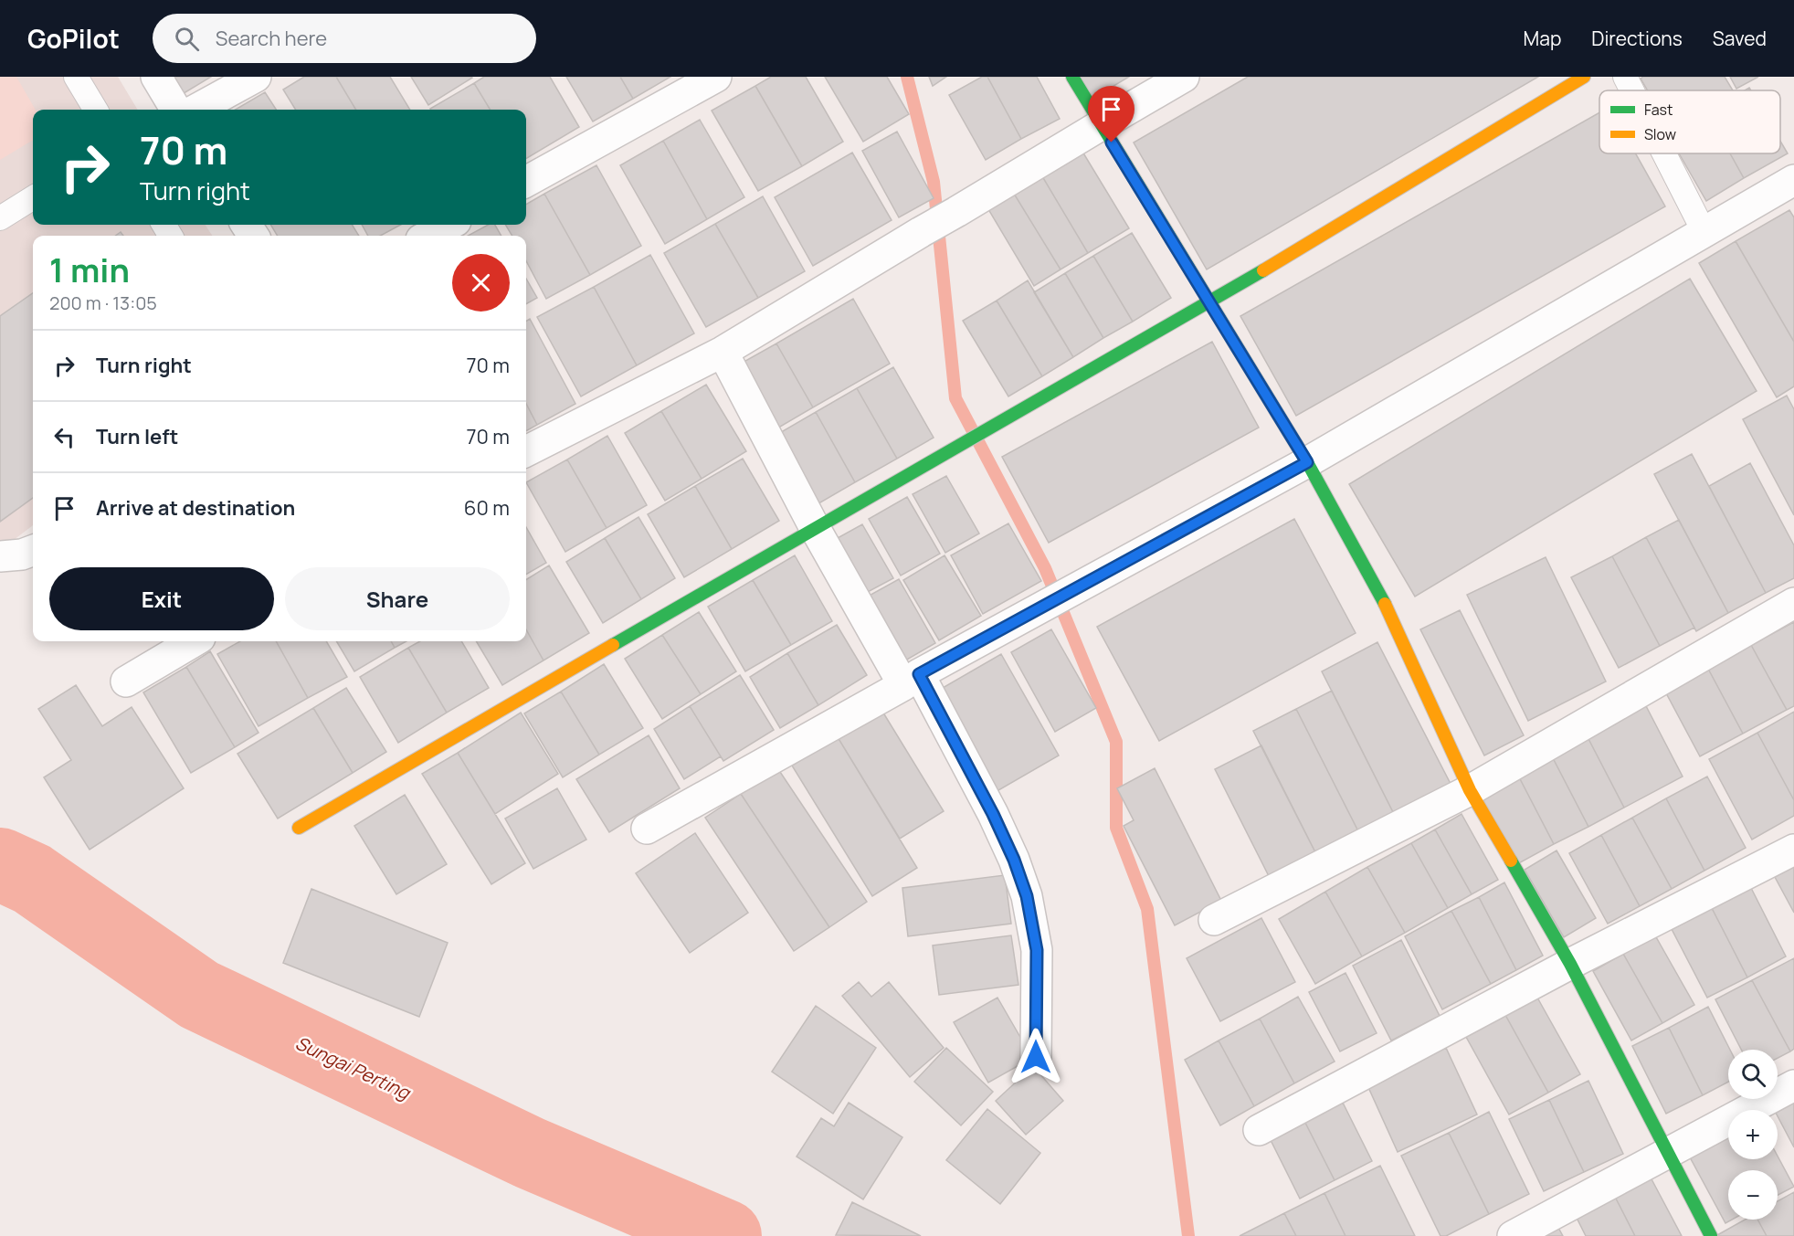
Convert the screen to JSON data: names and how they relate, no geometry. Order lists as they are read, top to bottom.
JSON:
{
  "water": ["Sungai Perting"],
  "legend": ["Fast", "Slow"],
  "page": {
    "header": "GoPilot",
    "search": "Search here",
    "nav": ["Map", "Directions", "Saved"],
    "turn": ["70 m", "Turn right"],
    "heading": ["1 min", "200 m · 13:05"],
    "list": [
      {
        "name": "Turn right",
        "value": "70 m"
      },
      {
        "name": "Turn left",
        "value": "70 m"
      },
      {
        "name": "Arrive at destination",
        "value": "60 m"
      }
    ],
    "buttons": ["Exit", "Share"],
    "map_buttons": ["+", "−"]
  }
}
